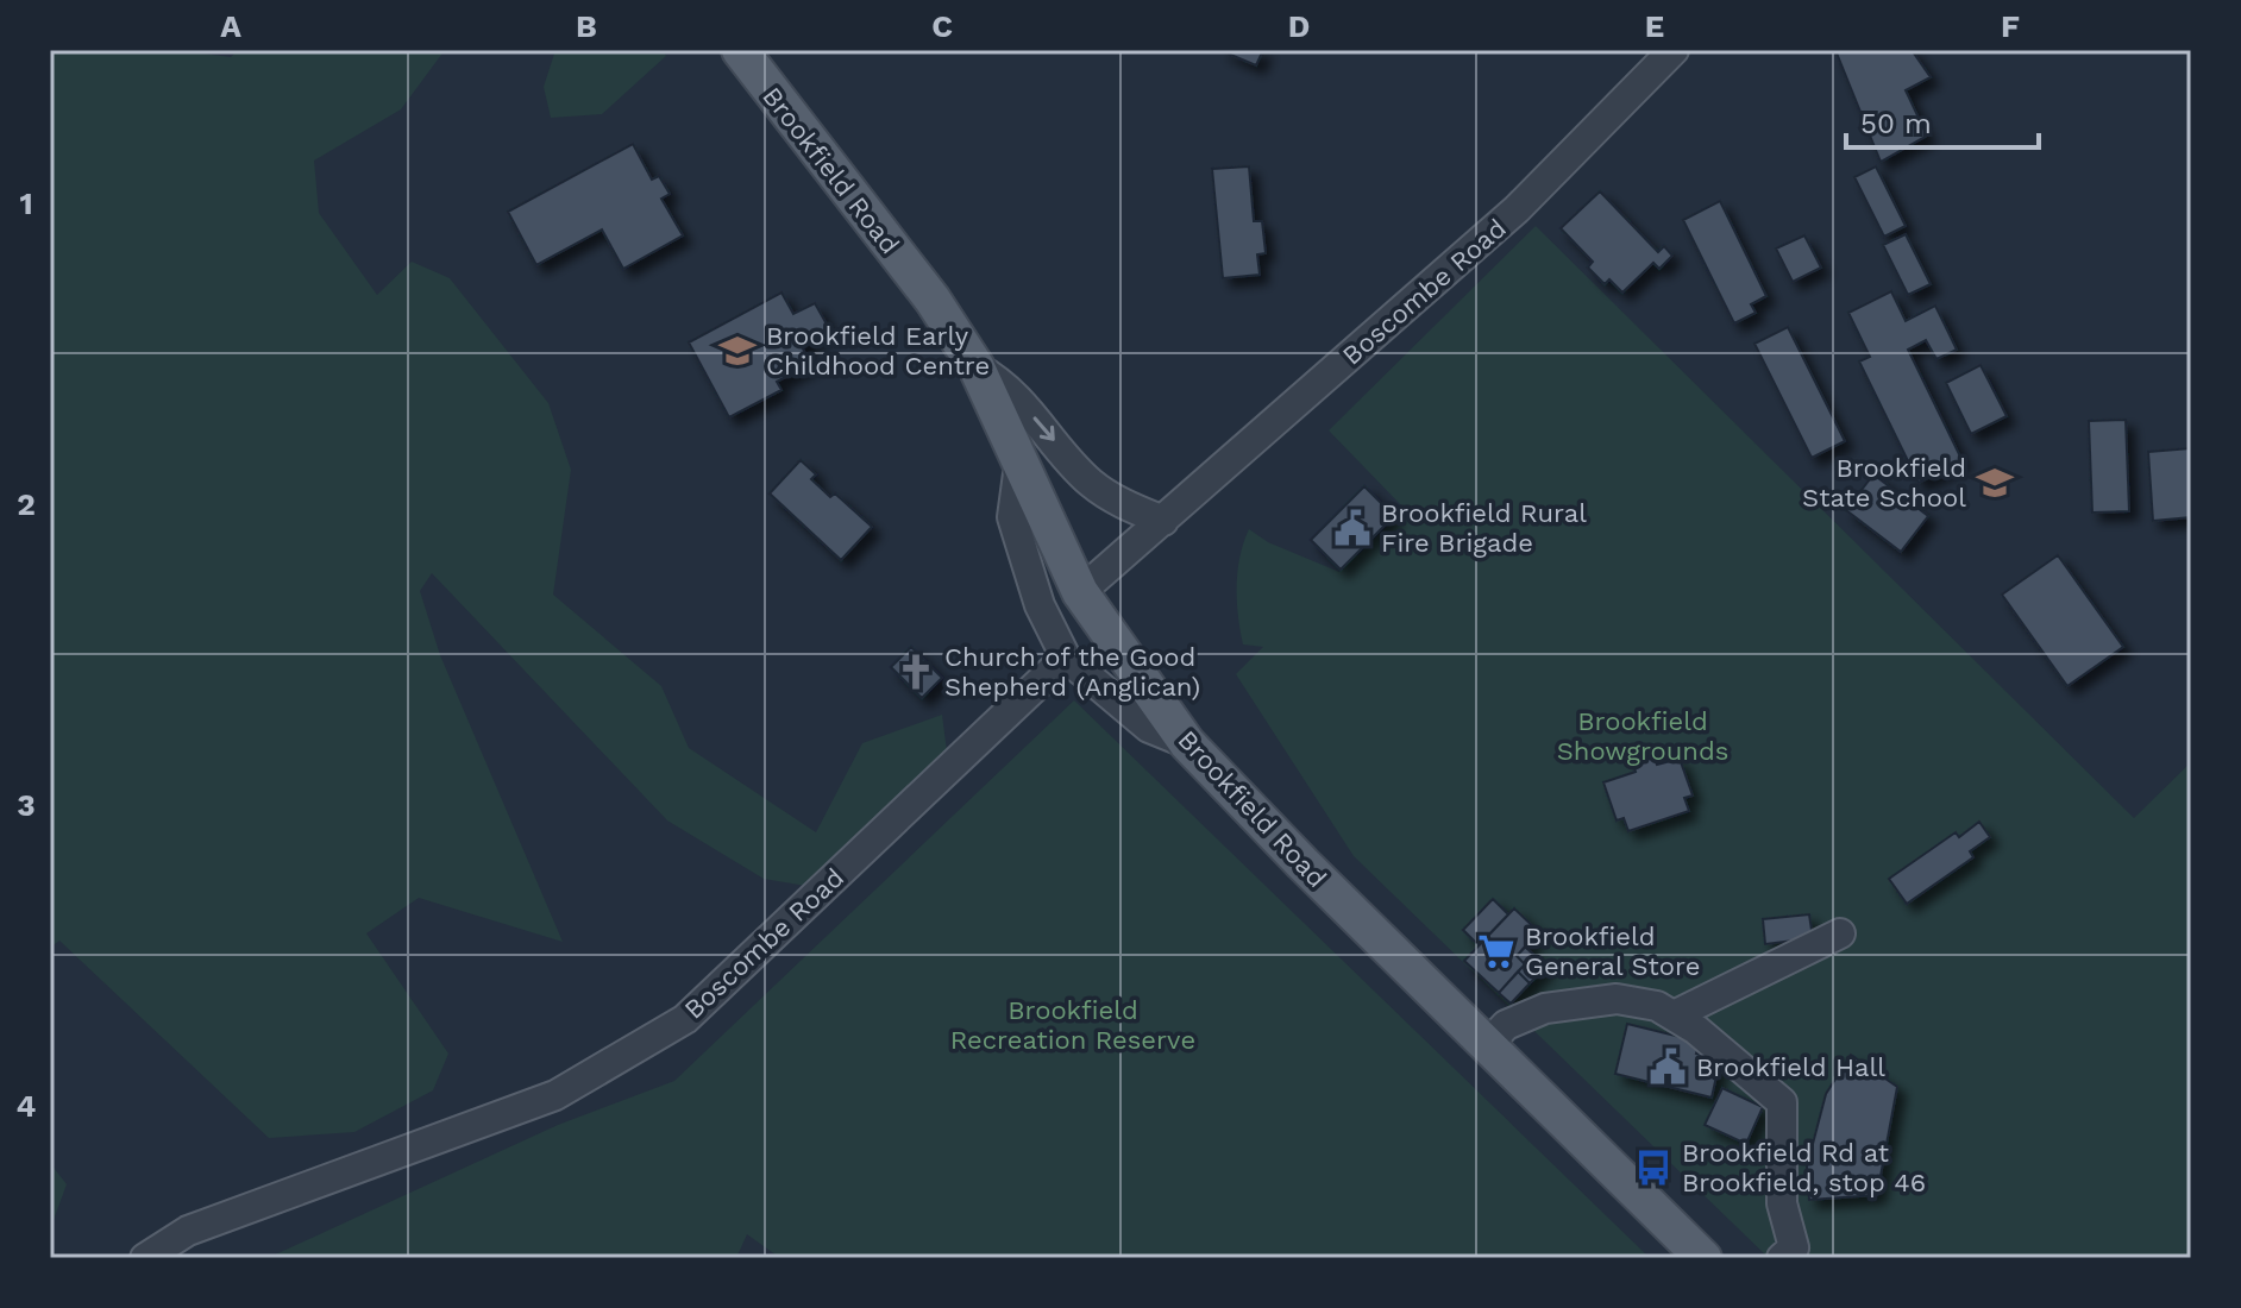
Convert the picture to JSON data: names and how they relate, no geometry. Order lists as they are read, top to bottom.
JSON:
{
  "streets": {
    "main road": ["Brookfield Road"],
    "street": ["Boscombe Road"]
  },
  "crossings": [
    ["Brookfield Road", "Boscombe Road"]
  ],
  "parks": ["Brookfield Showgrounds", "Brookfield Recreation Reserve"],
  "places": {
    "school or university": ["Brookfield Early Childhood Centre", "Brookfield State School"],
    "public building": ["Brookfield Rural Fire Brigade", "Brookfield Hall"],
    "church": ["Church of the Good Shepherd (Anglican)"],
    "supermarket": ["Brookfield General Store"],
    "bus stop": ["Brookfield Rd at Brookfield, stop 46"]
  },
  "scale_bar": "50 m",
  "grid": {
    "columns": [
      "A",
      "B",
      "C",
      "D",
      "E",
      "F"
    ],
    "rows": [
      "1",
      "2",
      "3",
      "4"
    ]
  }
}
